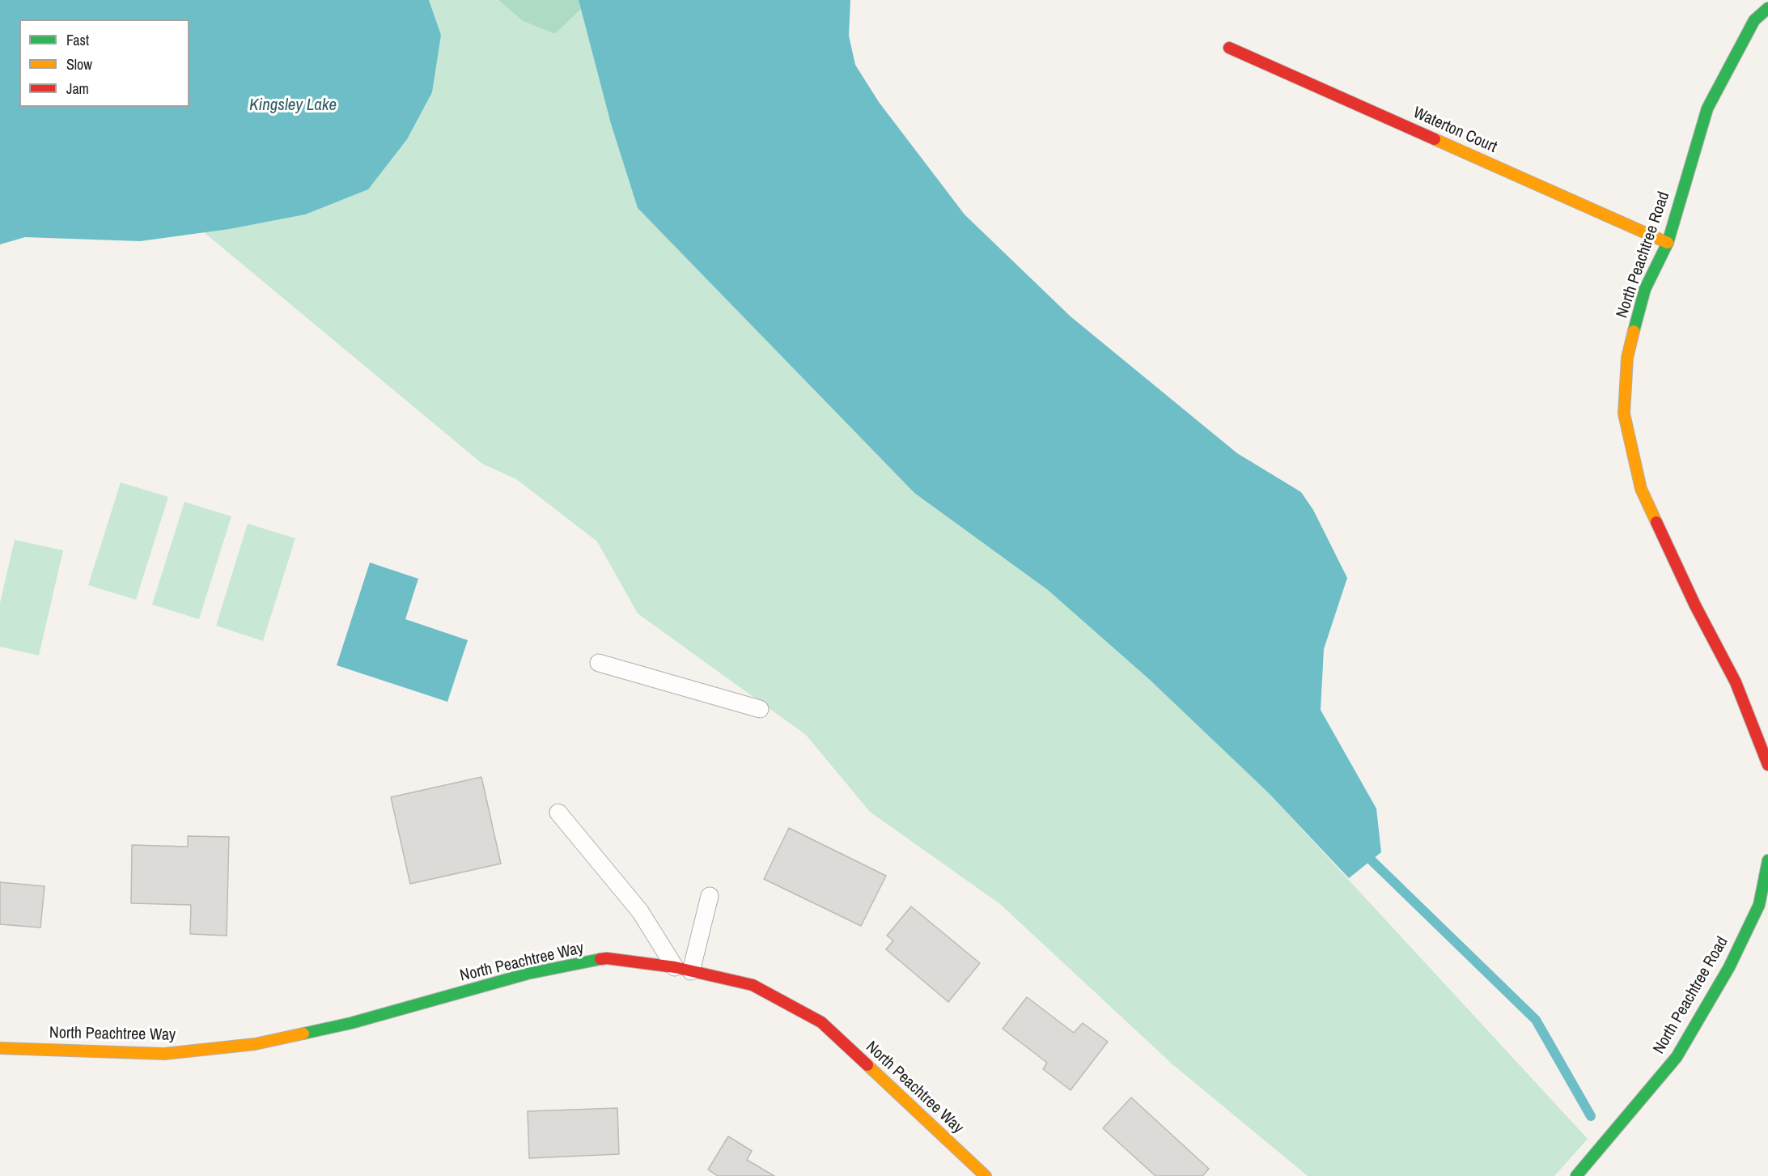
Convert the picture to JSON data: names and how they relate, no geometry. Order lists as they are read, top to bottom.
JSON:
{
  "streets": {
    "street": ["Waterton Court", "North Peachtree Road", "North Peachtree Way"]
  },
  "crossings": [
    ["Waterton Court", "North Peachtree Road"]
  ],
  "water": ["Kingsley Lake"],
  "legend": ["Fast", "Slow", "Jam"]
}
